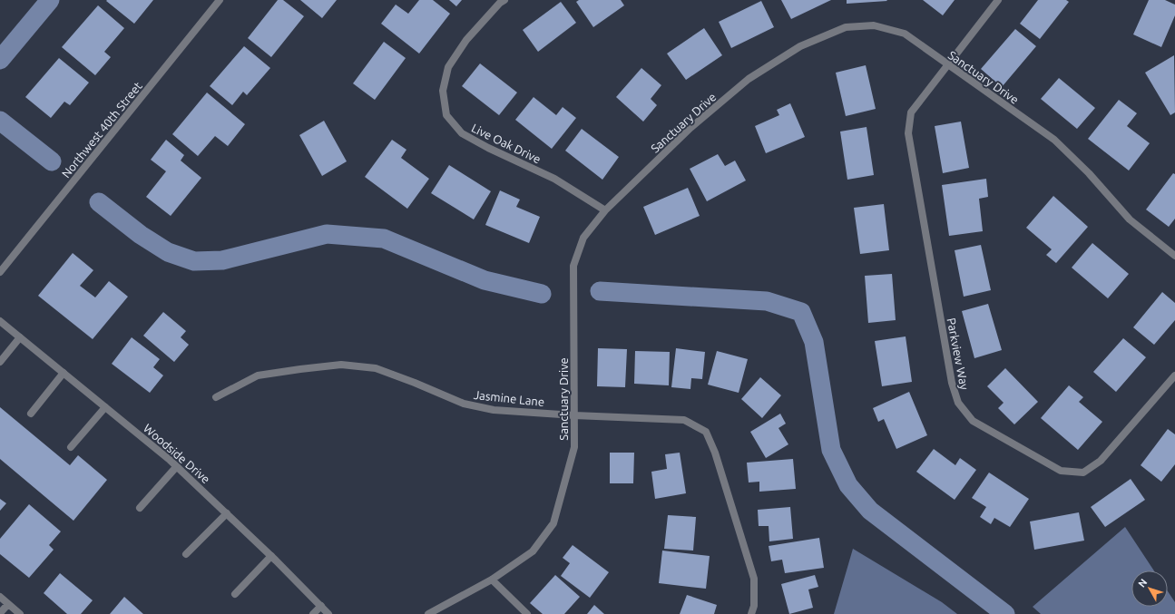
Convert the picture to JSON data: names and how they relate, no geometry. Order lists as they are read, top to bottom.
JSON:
{
  "streets": {
    "street": [
      "Sanctuary Drive",
      "Northwest 40th Street",
      "Live Oak Drive",
      "Parkview Way",
      "Jasmine Lane",
      "Woodside Drive"
    ]
  },
  "crossings": [
    ["Sanctuary Drive", "Live Oak Drive"],
    ["Sanctuary Drive", "Parkview Way"],
    ["Sanctuary Drive", "Jasmine Lane"]
  ],
  "north": "top left"
}
